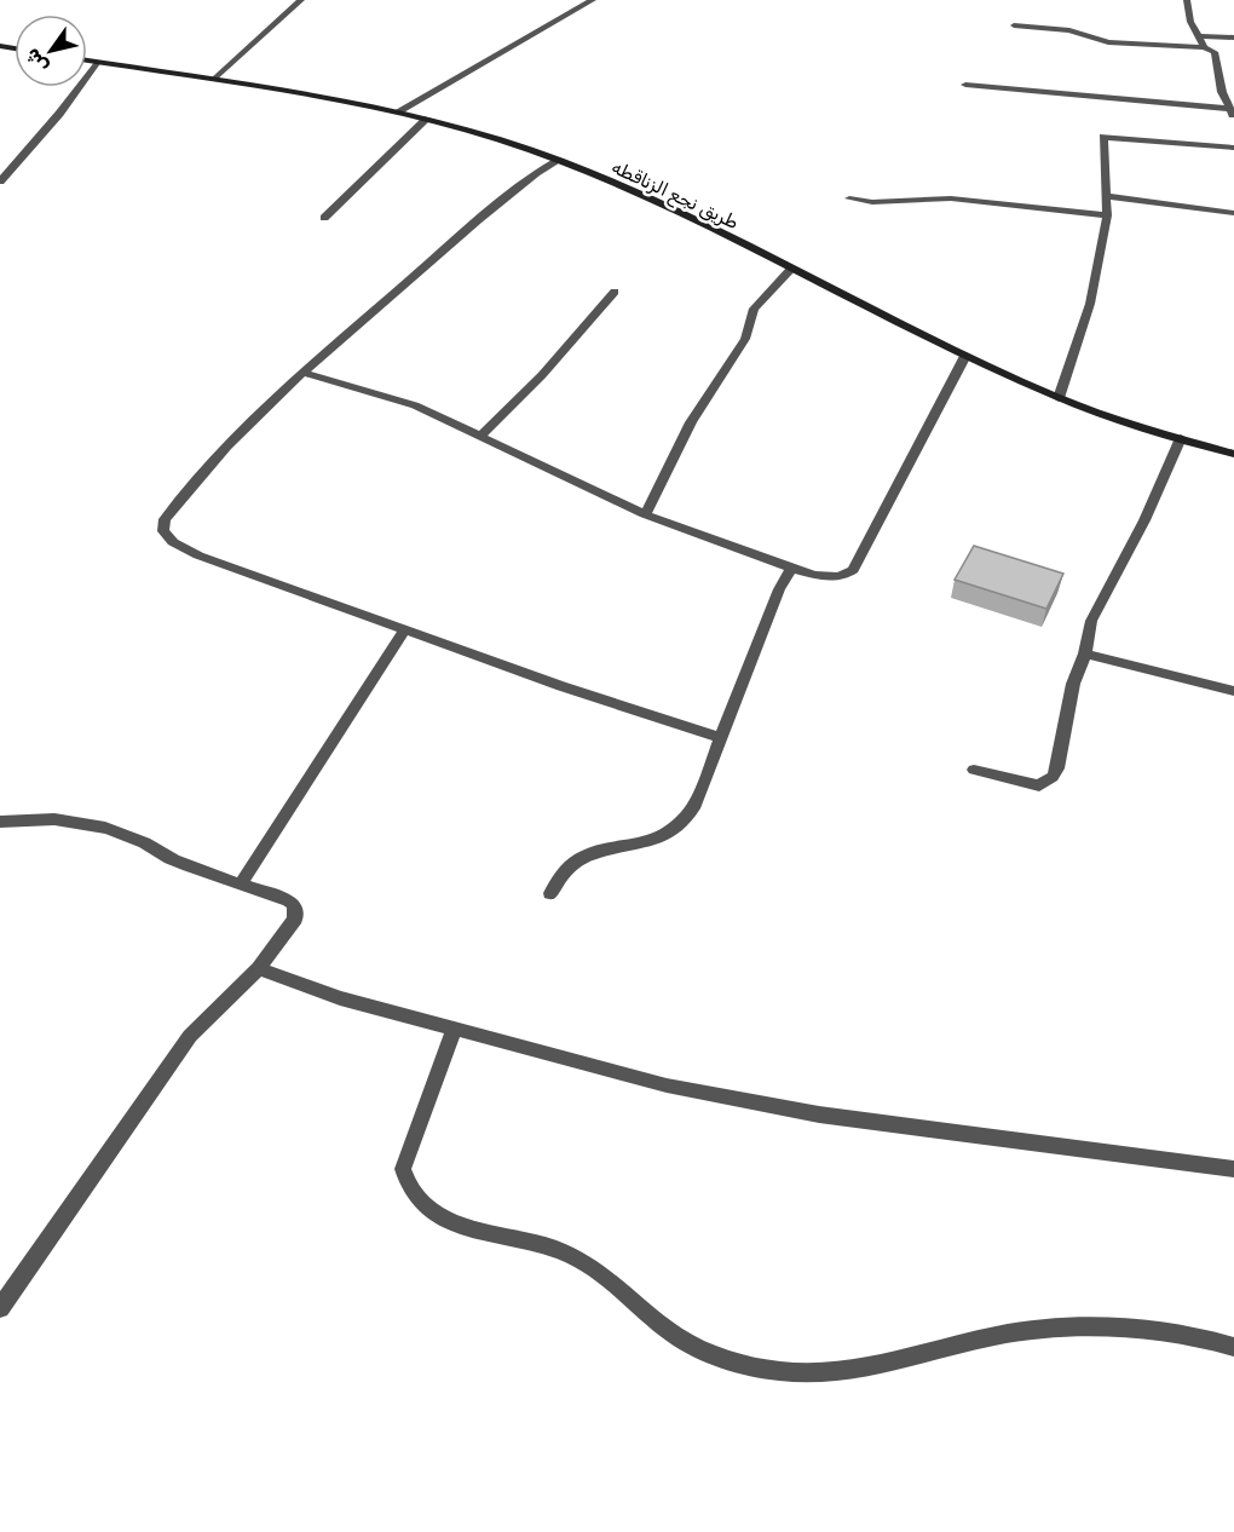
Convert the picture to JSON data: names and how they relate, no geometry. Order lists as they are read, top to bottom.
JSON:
{
  "streets": {
    "street": ["طريق نجع الزناقطه"]
  },
  "north": "bottom left"
}
